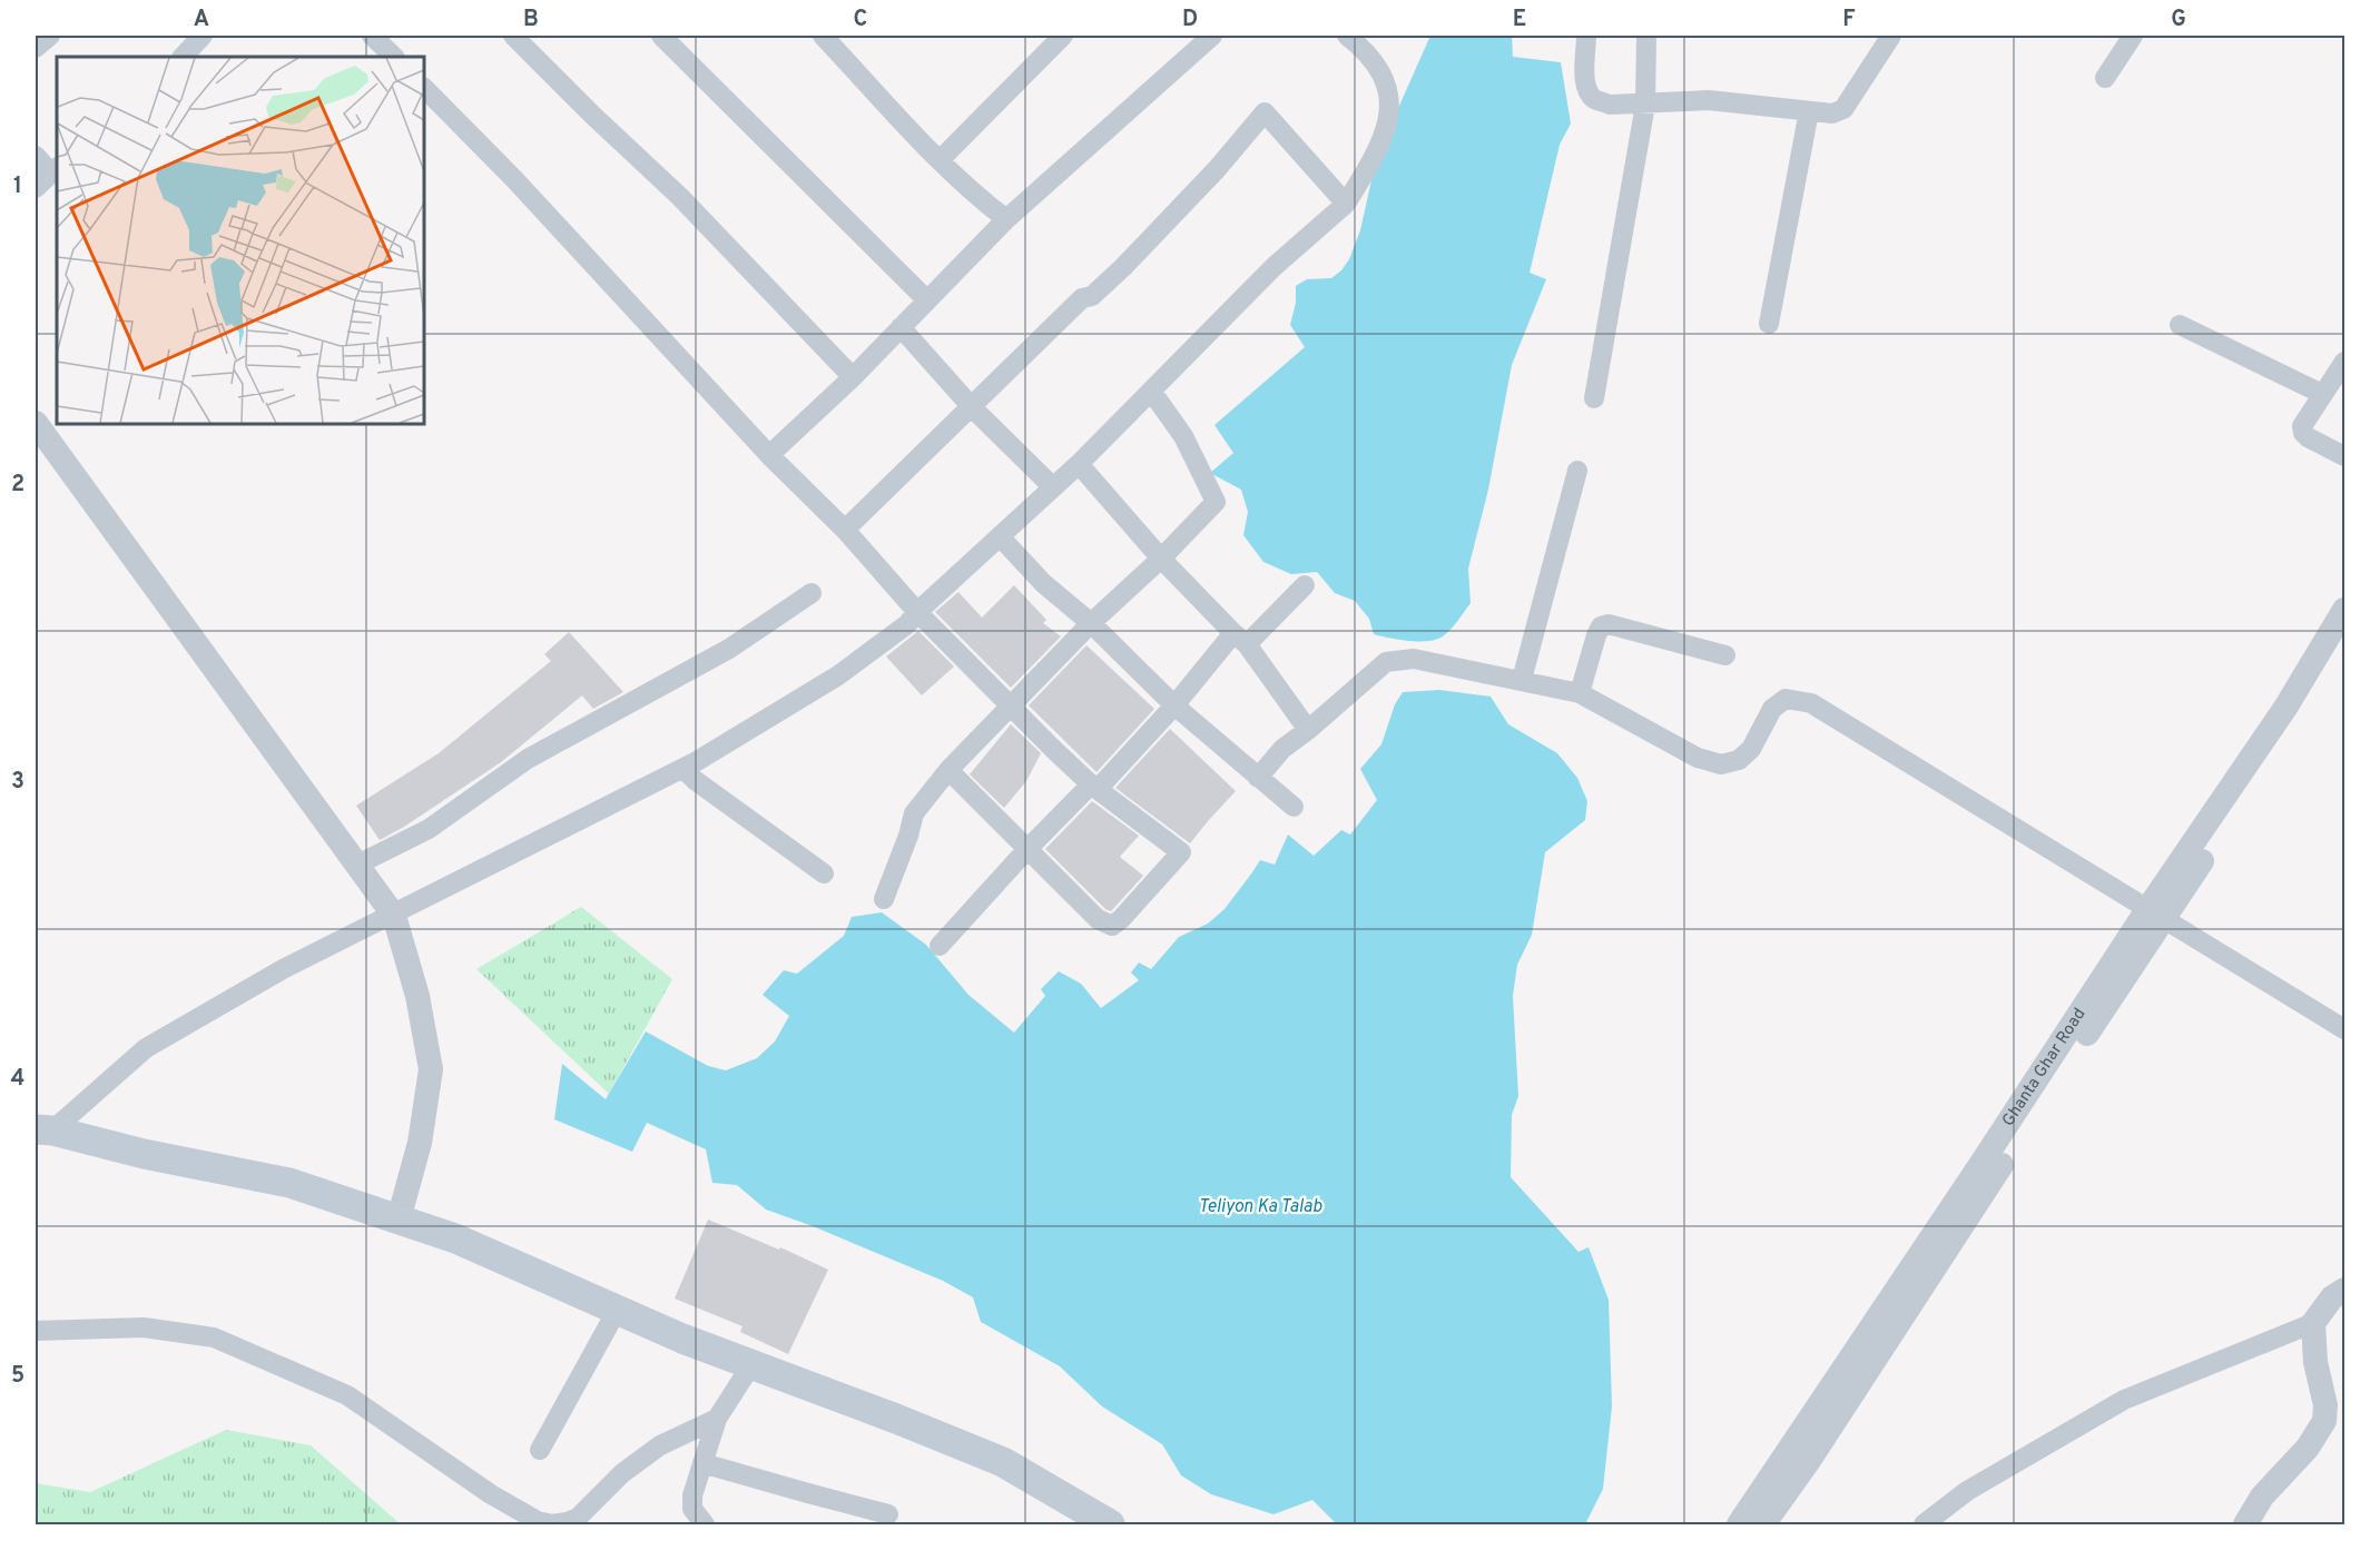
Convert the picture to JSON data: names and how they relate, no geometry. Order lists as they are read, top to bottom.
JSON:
{
  "streets": {
    "street": ["Ghanta Ghar Road"]
  },
  "water": ["Teliyon Ka Talab"],
  "grid": {
    "columns": [
      "A",
      "B",
      "C",
      "D",
      "E",
      "F",
      "G"
    ],
    "rows": [
      "1",
      "2",
      "3",
      "4",
      "5"
    ]
  }
}
